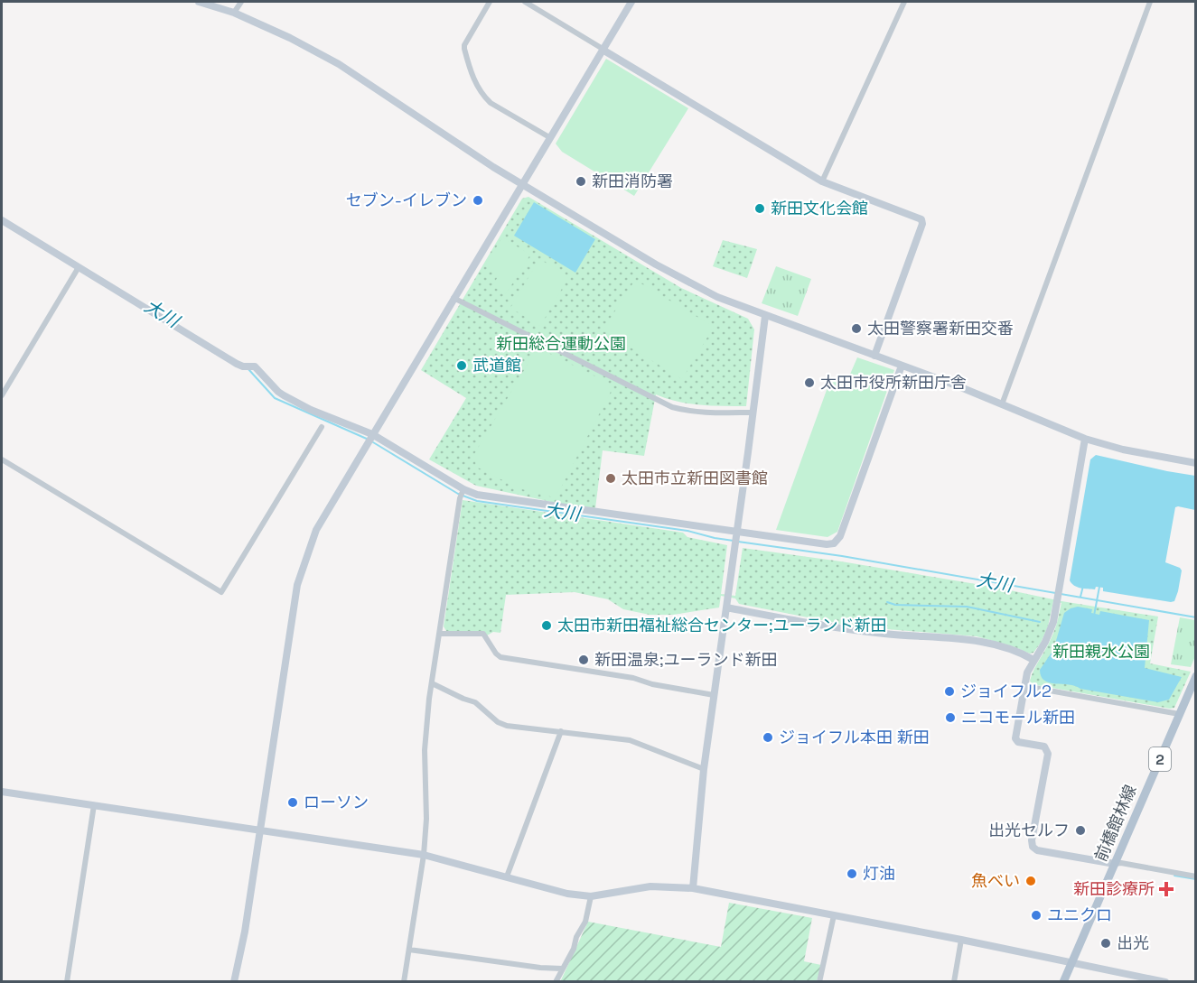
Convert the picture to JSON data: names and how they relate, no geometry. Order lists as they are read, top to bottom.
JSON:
{
  "streets": {
    "main road": ["2", "前橋館林線"]
  },
  "water": ["大川"],
  "parks": ["新田総合運動公園", "新田親水公園"],
  "places": {
    "other": [
      "新田消防署",
      "セブン-イレブン",
      "新田文化会館",
      "太田警察署新田交番",
      "武道館",
      "太田市役所新田庁舎",
      "太田市立新田図書館",
      "太田市新田福祉総合センター;ユーランド新田",
      "新田温泉;ユーランド新田",
      "ジョイフル2",
      "ニコモール新田",
      "ジョイフル本田 新田",
      "ローソン",
      "出光セルフ",
      "灯油",
      "魚べい",
      "ユニクロ",
      "出光"
    ],
    "health": ["新田診療所"]
  }
}
